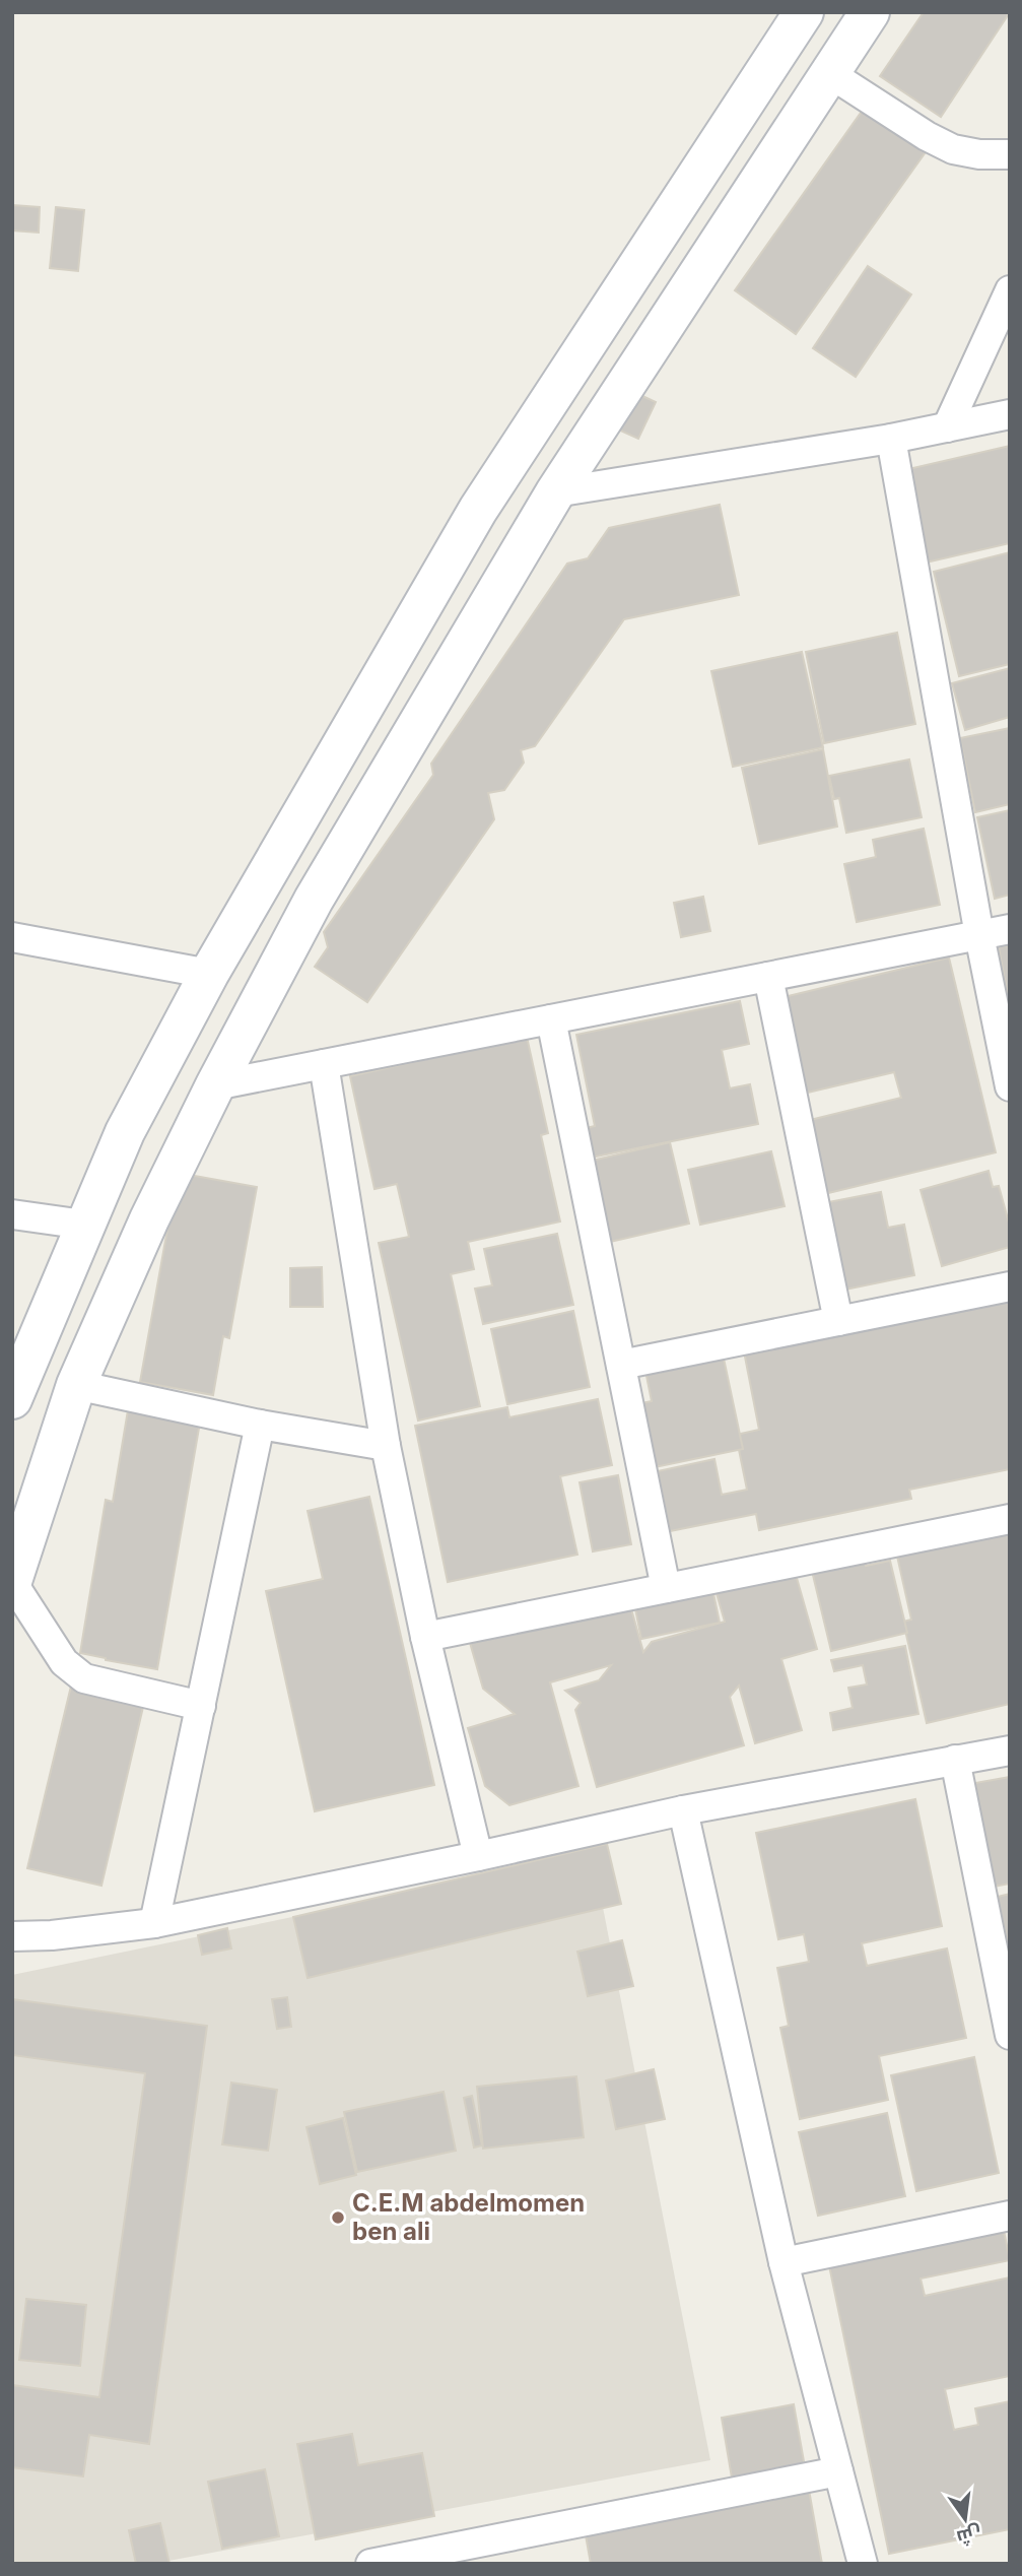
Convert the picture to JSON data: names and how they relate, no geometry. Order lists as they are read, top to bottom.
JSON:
{
  "places": ["C.E.M abdelmomen ben ali"],
  "north": "bottom"
}
